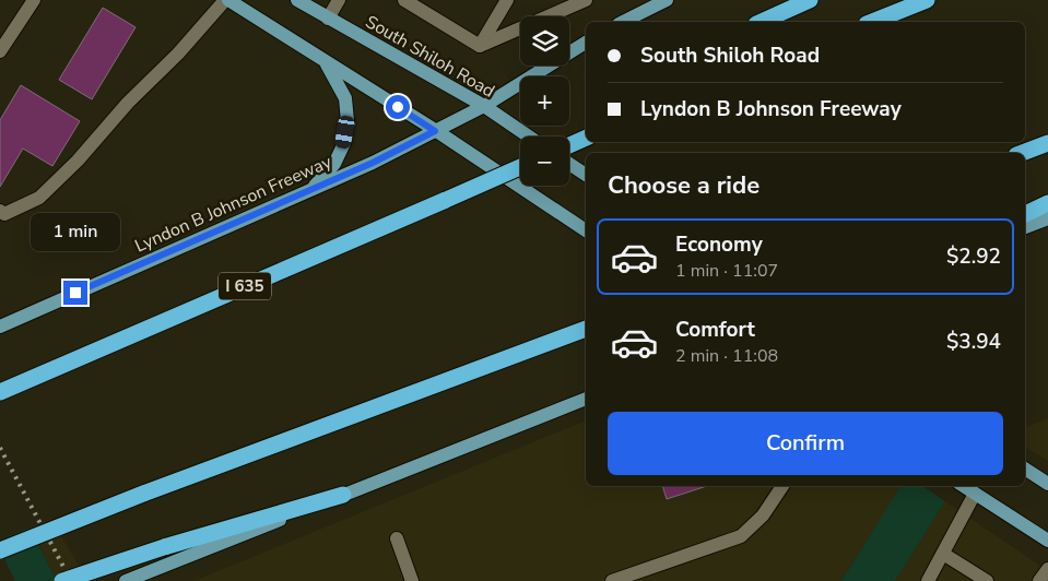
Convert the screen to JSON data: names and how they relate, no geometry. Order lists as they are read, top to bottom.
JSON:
{
  "streets": {
    "highway": ["I 635"],
    "main road": ["South Shiloh Road", "Lyndon B Johnson Freeway"]
  },
  "crossings": [
    ["South Shiloh Road", "Lyndon B Johnson Freeway"]
  ],
  "page": {
    "map_buttons": ["+", "−"],
    "banner": ["South Shiloh Road", "Lyndon B Johnson Freeway"],
    "heading": "Choose a ride",
    "bubble": "1 min",
    "list": [
      {
        "name": "Economy",
        "note": "1 min · 11:07",
        "value": "$2.92"
      },
      {
        "name": "Comfort",
        "note": "2 min · 11:08",
        "value": "$3.94"
      }
    ],
    "buttons": "Confirm"
  }
}
